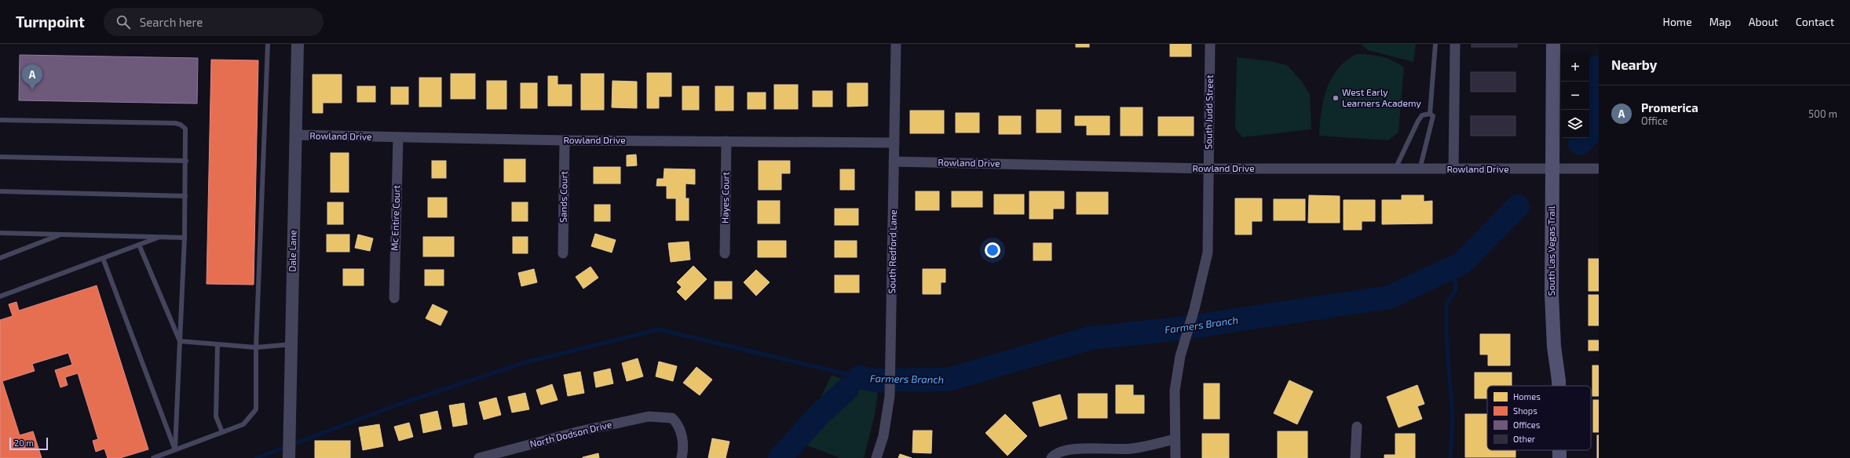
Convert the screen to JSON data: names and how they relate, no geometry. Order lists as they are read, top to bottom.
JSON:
{
  "streets": {
    "main road": ["South Las Vegas Trail"],
    "street": [
      "South Judd Street",
      "Rowland Drive",
      "Sands Court",
      "Hayes Court",
      "Mc Entire Court",
      "Dale Lane",
      "South Redford Lane",
      "North Dodson Drive"
    ]
  },
  "crossings": [
    ["South Judd Street", "Rowland Drive"],
    ["Rowland Drive", "Sands Court"],
    ["Rowland Drive", "Hayes Court"],
    ["Rowland Drive", "Mc Entire Court"],
    ["Rowland Drive", "Dale Lane"],
    ["Rowland Drive", "South Las Vegas Trail"],
    ["Rowland Drive", "South Redford Lane"]
  ],
  "water": ["Farmers Branch"],
  "places": ["West Early Learners Academy"],
  "legend": [
    "Homes",
    "Shops",
    "Offices",
    "Other"
  ],
  "scale_bar": "20 m",
  "page": {
    "header": "Turnpoint",
    "search": "Search here",
    "nav": [
      "Home",
      "Map",
      "About",
      "Contact"
    ],
    "heading": "Nearby",
    "map_buttons": ["+", "−"],
    "pins": "A",
    "list": [
      {
        "mark": "A",
        "name": "Promerica",
        "note": "Office",
        "value": "500 m"
      }
    ],
    "scale": "20 m"
  }
}
